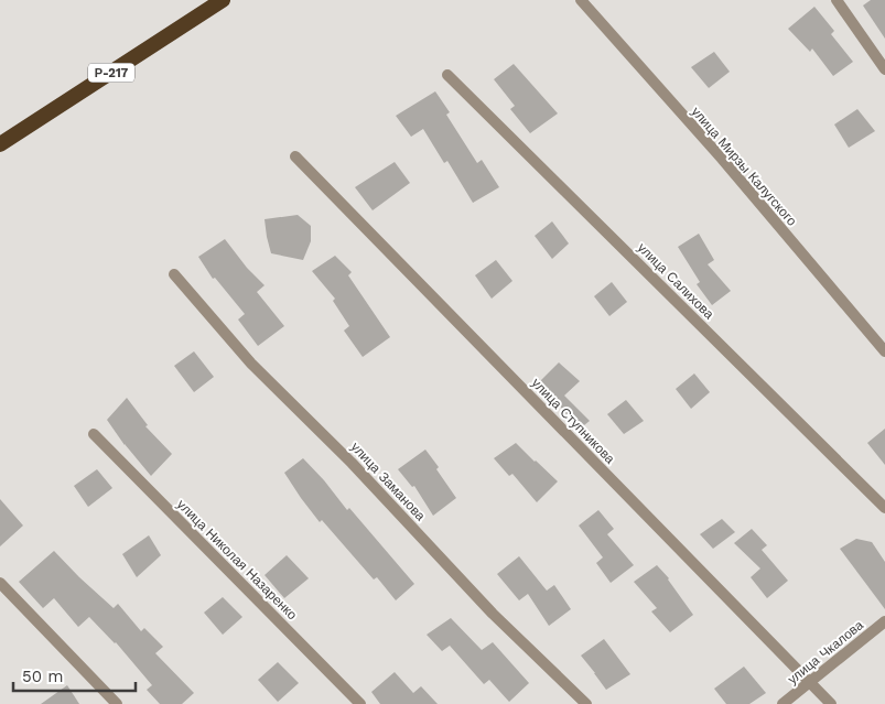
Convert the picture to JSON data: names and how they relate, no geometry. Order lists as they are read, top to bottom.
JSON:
{
  "streets": {
    "highway": ["Р-217"],
    "street": [
      "улица Мирзы Калугского",
      "улица Салихова",
      "улица Ступникова",
      "улица Заманова",
      "улица Николая Назаренко",
      "улица Чкалова"
    ]
  },
  "crossings": [
    ["улица Ступникова", "улица Чкалова"]
  ],
  "scale_bar": "50 m"
}
